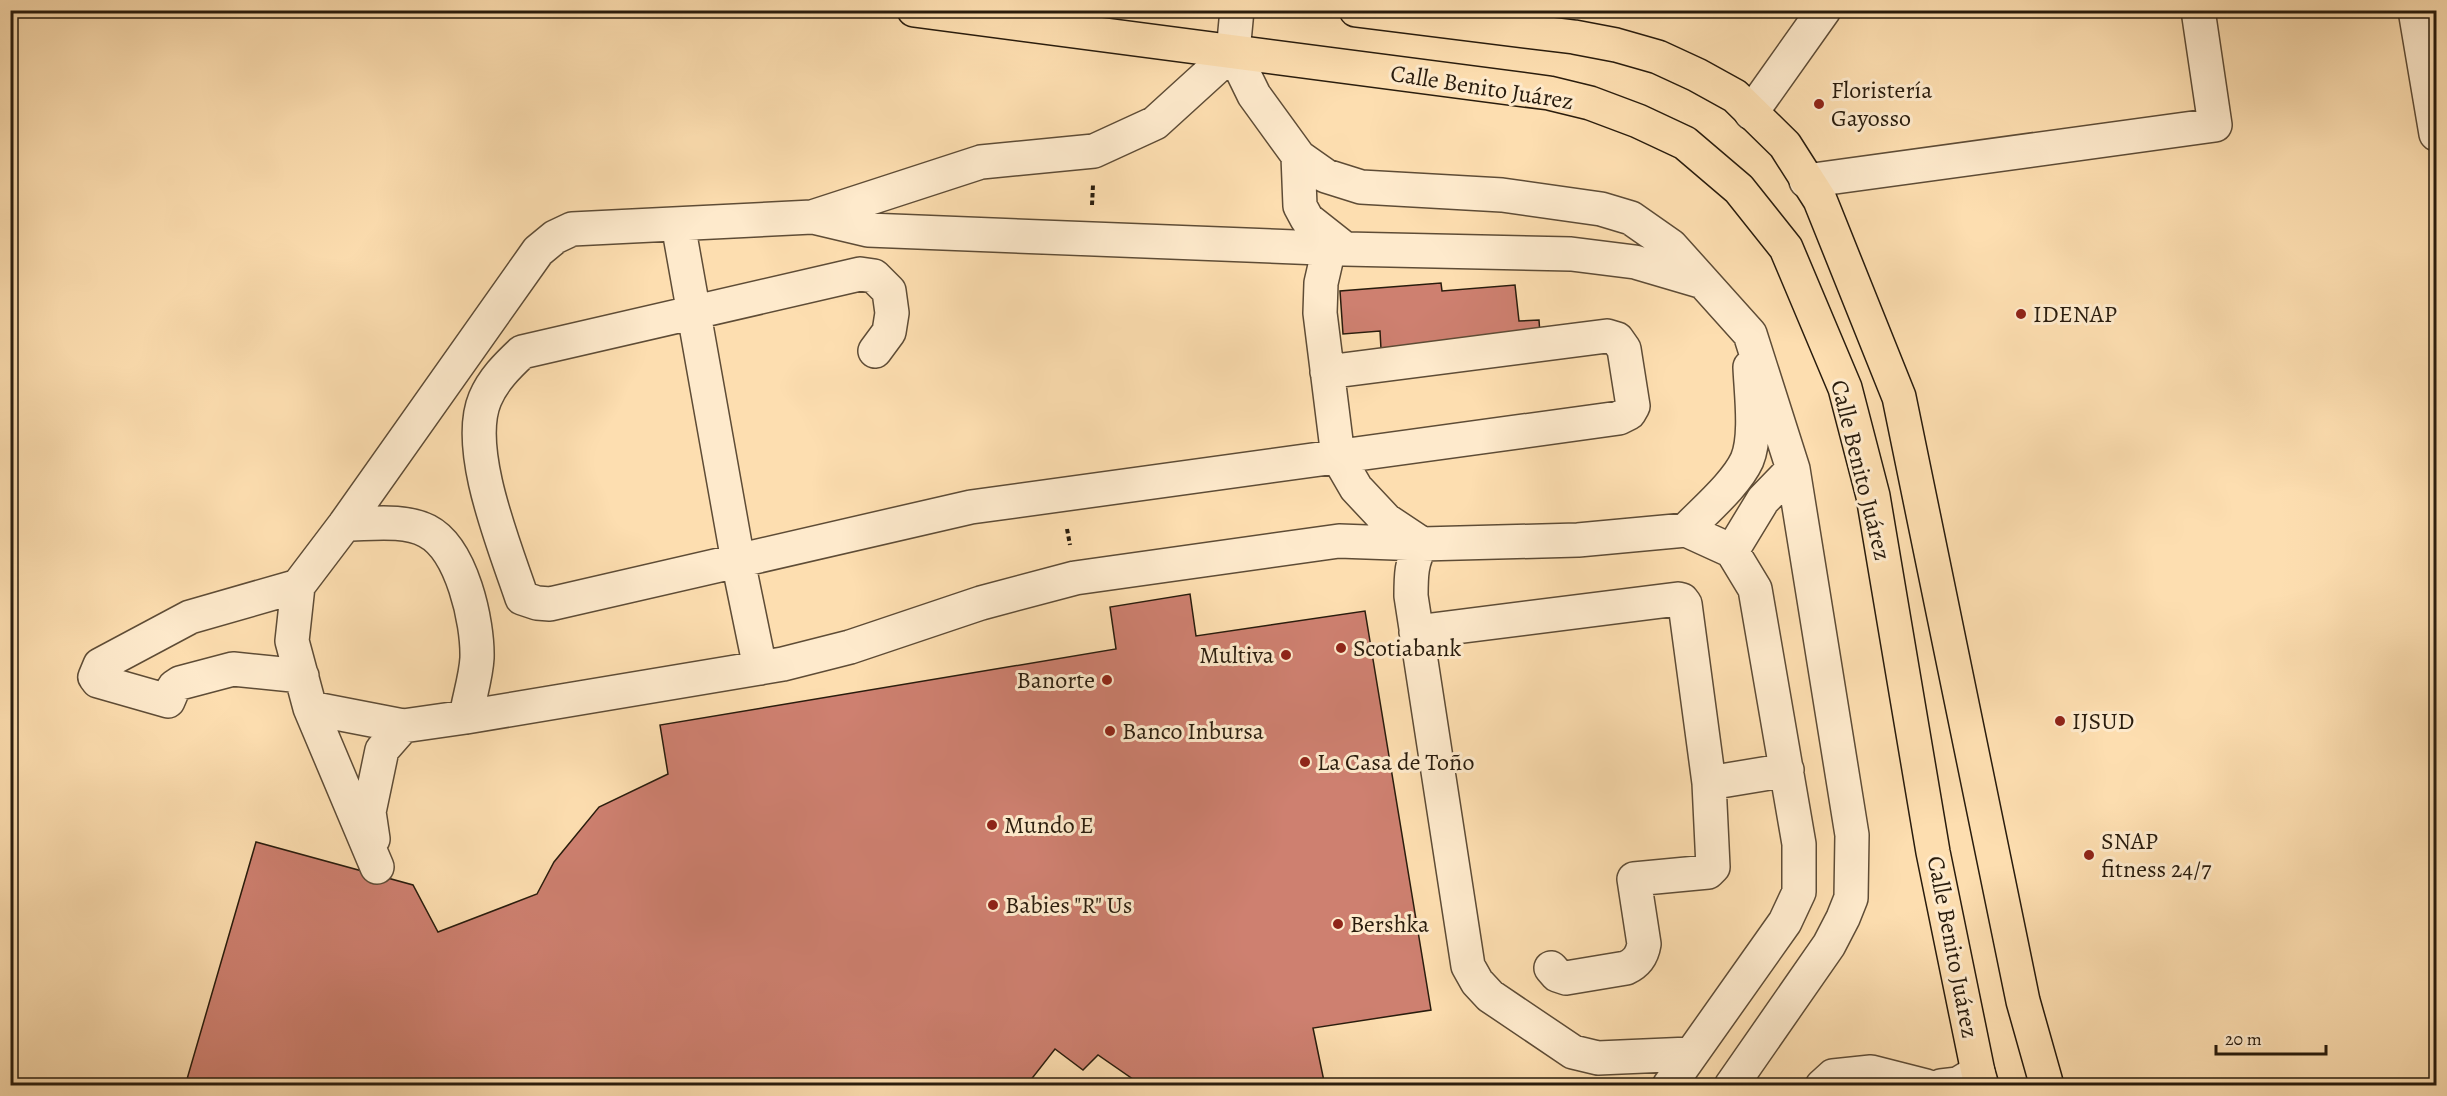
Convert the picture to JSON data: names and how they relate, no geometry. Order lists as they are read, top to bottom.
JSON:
{
  "streets": {
    "main road": ["Calle Benito Juárez"]
  },
  "places": [
    "Floristería Gayosso",
    "IDENAP",
    "Scotiabank",
    "Multiva",
    "Banorte",
    "IJSUD",
    "Banco Inbursa",
    "La Casa de Toño",
    "Mundo E",
    "SNAP fitness 24/7",
    "Babies \"R\" Us",
    "Bershka"
  ],
  "scale_bar": "20 m"
}
